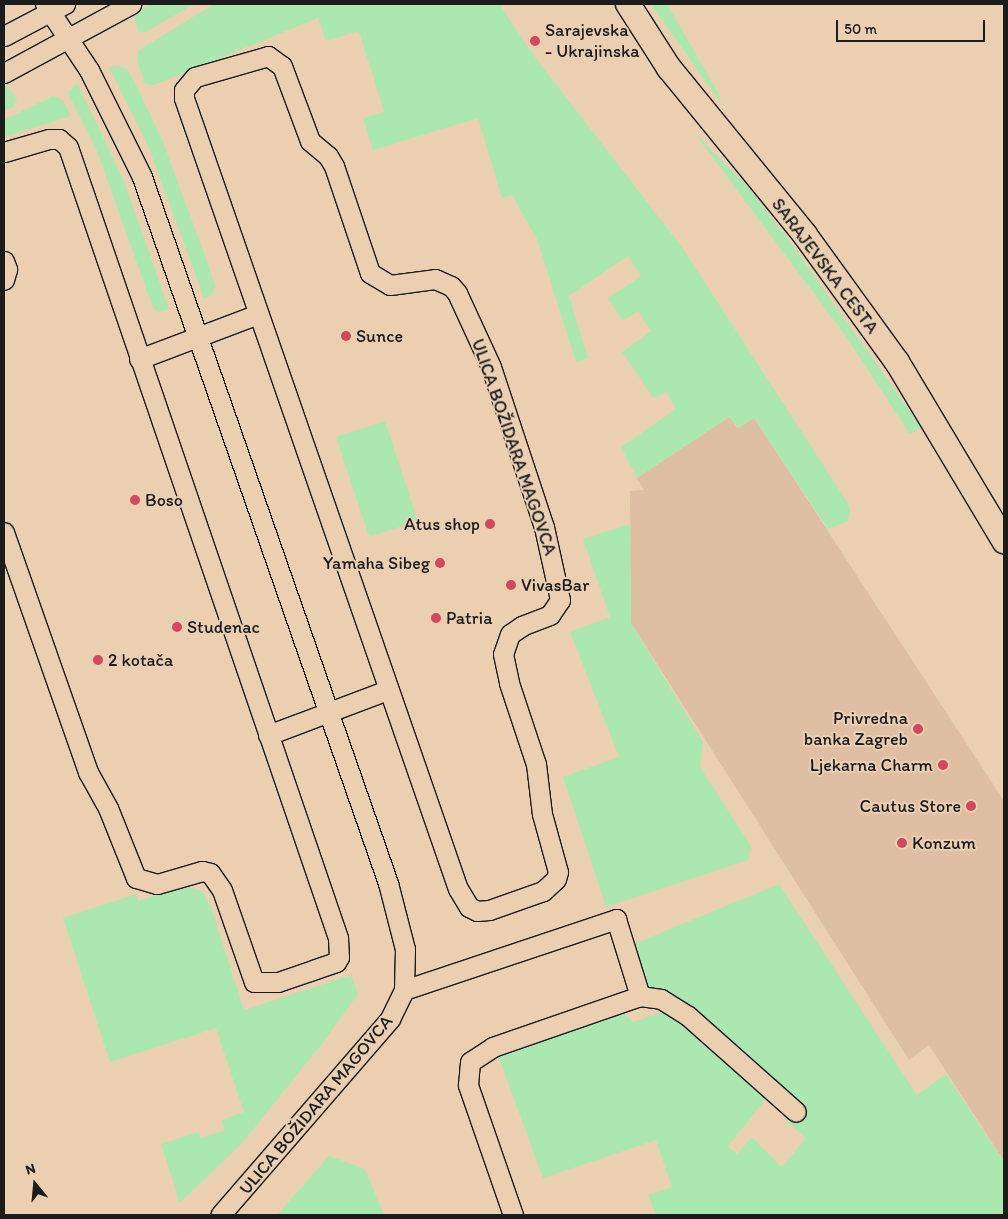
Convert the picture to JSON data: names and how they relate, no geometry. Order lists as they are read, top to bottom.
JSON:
{
  "streets": {
    "main road": ["SARAJEVSKA CESTA"],
    "street": ["ULICA BOŽIDARA MAGOVCA"]
  },
  "places": [
    "Sarajevska - Ukrajinska",
    "Sunce",
    "Boso",
    "Atus shop",
    "Yamaha Sibeg",
    "VivasBar",
    "Patria",
    "Studenac",
    "2 kotača",
    "Privredna banka Zagreb",
    "Ljekarna Charm",
    "Cautus Store",
    "Konzum"
  ],
  "scale_bar": "50 m",
  "north": "top"
}
